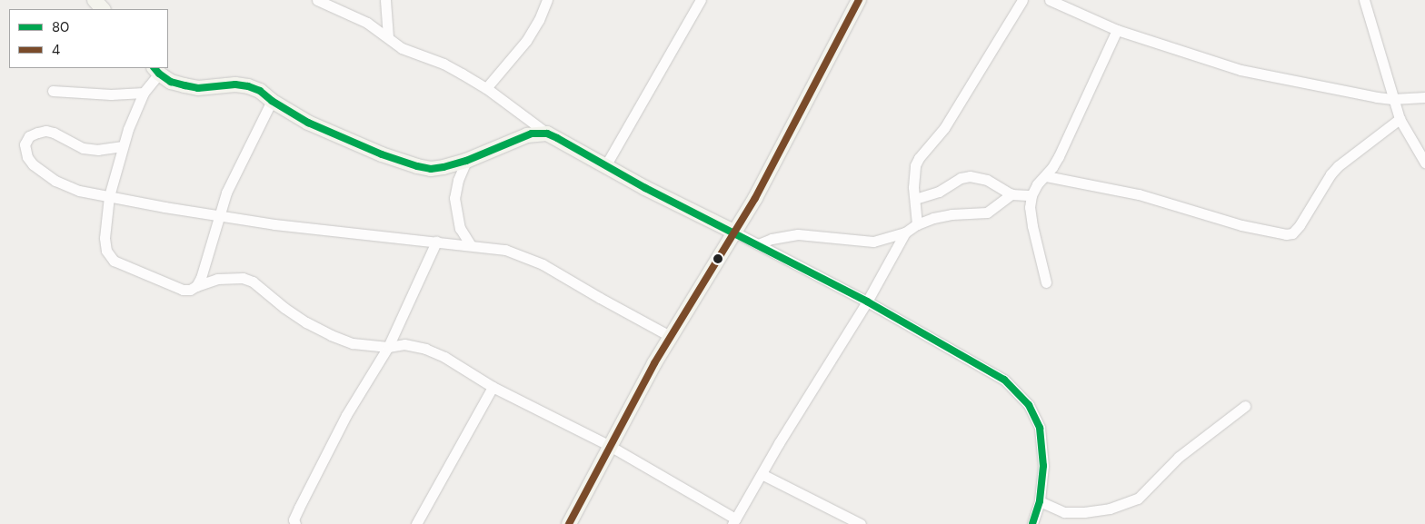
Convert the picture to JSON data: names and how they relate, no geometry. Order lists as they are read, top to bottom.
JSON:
{
  "lines": ["transit line 4", "transit line 80"],
  "legend": ["80", "4"]
}
